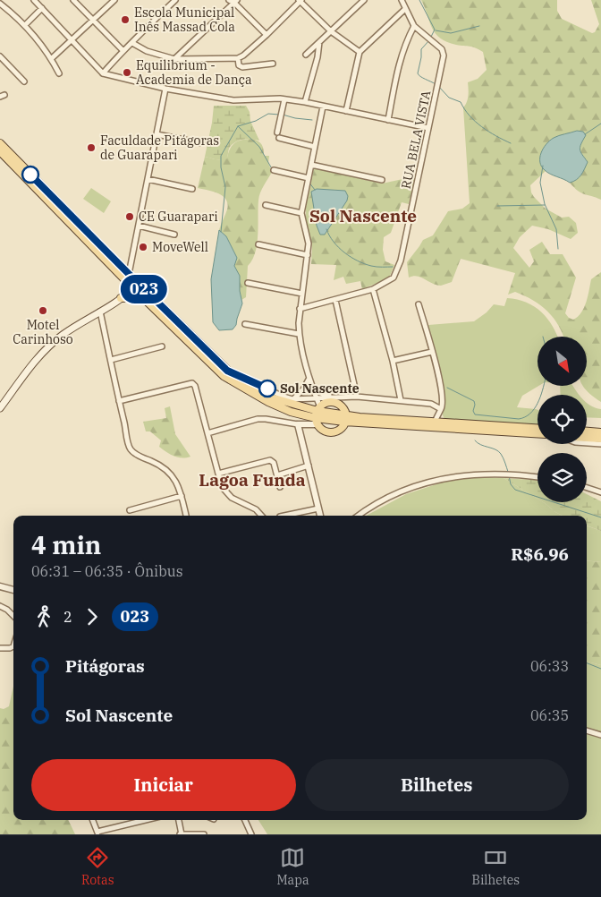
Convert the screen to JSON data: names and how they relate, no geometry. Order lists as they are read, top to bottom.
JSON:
{
  "streets": {
    "street": ["RUA BELA VISTA"]
  },
  "districts": ["Sol Nascente", "Lagoa Funda"],
  "places": [
    "Escola Municipal Inês Massad Cola",
    "Equilibrium - Academia de Dança",
    "Faculdade Pitágoras de Guarapari",
    "CE Guarapari",
    "MoveWell",
    "Motel Carinhoso",
    "Sol Nascente"
  ],
  "lines": ["bus line 023"],
  "north": "bottom right",
  "page": {
    "on_map": "023",
    "heading": ["4 min", "06:31 – 06:35 · Ônibus", "R$6.96"],
    "legs": ["2", "023"],
    "list": [
      {
        "name": "Pitágoras",
        "value": "06:33"
      },
      {
        "name": "Sol Nascente",
        "value": "06:35"
      }
    ],
    "buttons": ["Iniciar", "Bilhetes"],
    "tabs": ["Rotas", "Mapa", "Bilhetes"]
  }
}
